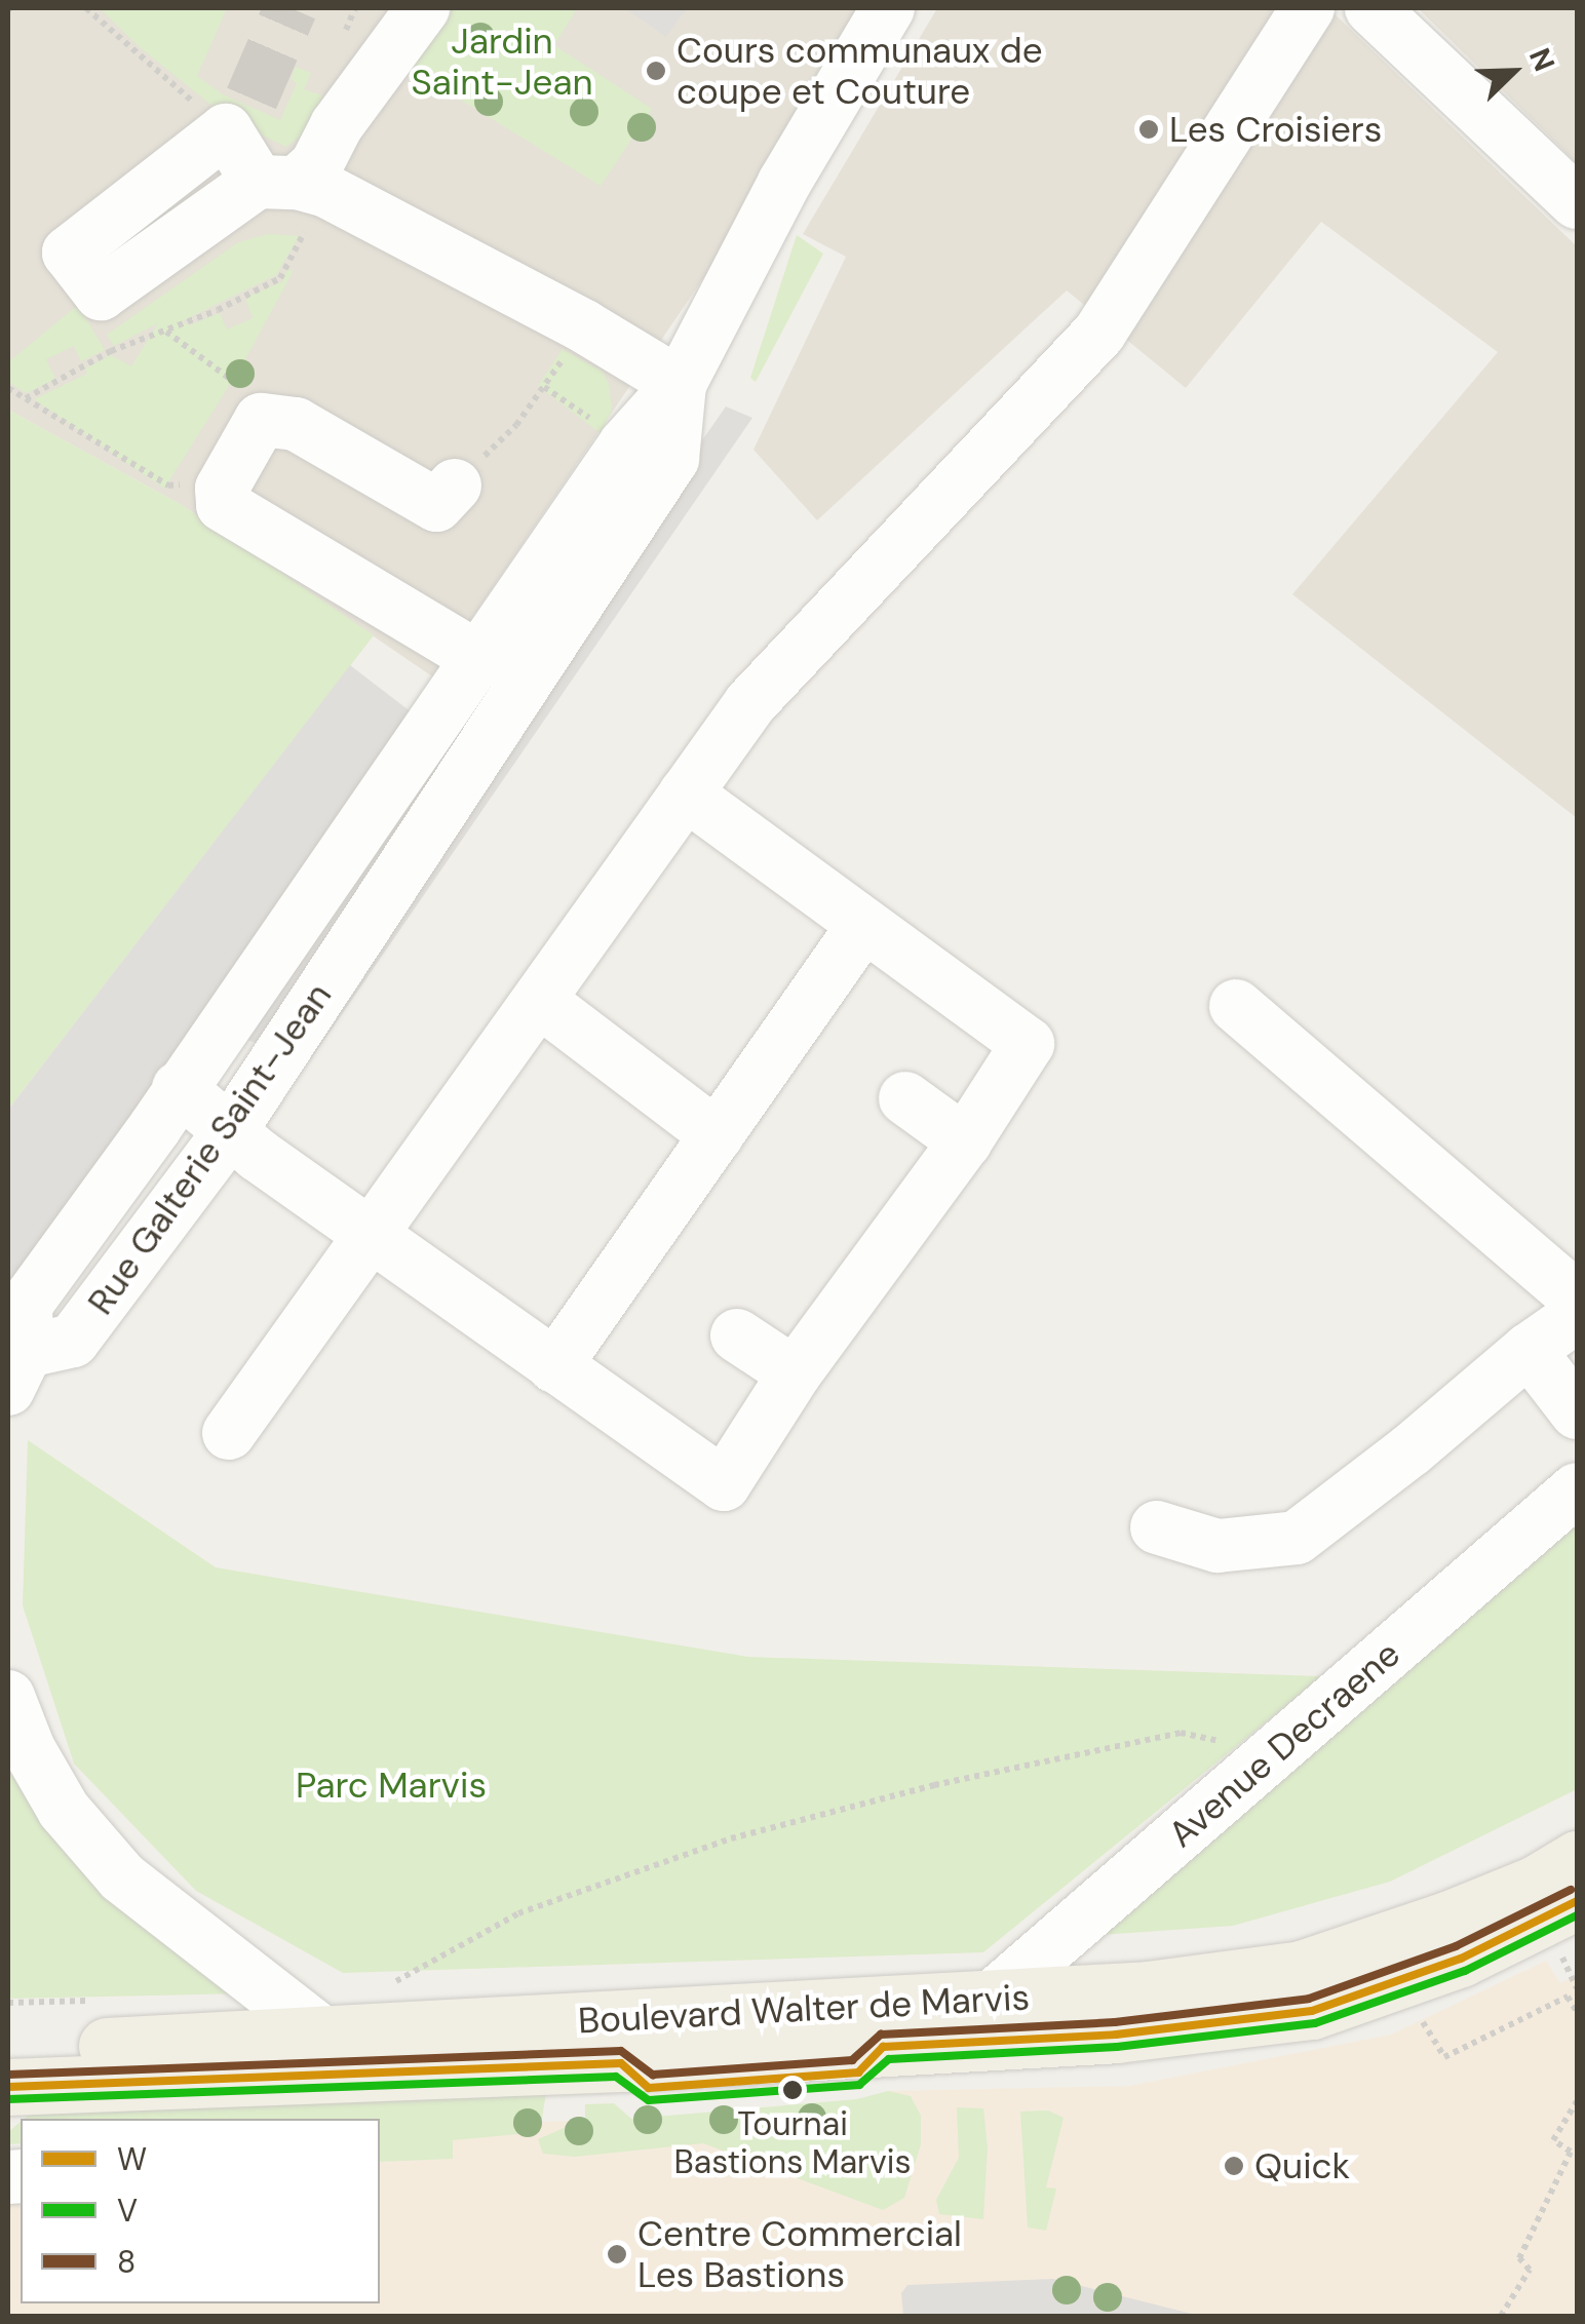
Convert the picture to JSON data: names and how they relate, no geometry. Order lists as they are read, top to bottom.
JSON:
{
  "streets": {
    "main road": ["Boulevard Walter de Marvis"],
    "street": ["Rue Galterie Saint-Jean", "Avenue Decraene"]
  },
  "crossings": [
    ["Avenue Decraene", "Boulevard Walter de Marvis"]
  ],
  "parks": ["Jardin Saint-Jean", "Parc Marvis"],
  "places": [
    "Cours communaux de coupe et Couture",
    "Les Croisiers",
    "Tournai Bastions Marvis",
    "Quick",
    "Centre Commercial Les Bastions"
  ],
  "lines": ["transit line 8", "transit line W", "transit line V"],
  "legend": ["W", "V", "8"],
  "north": "top right"
}
